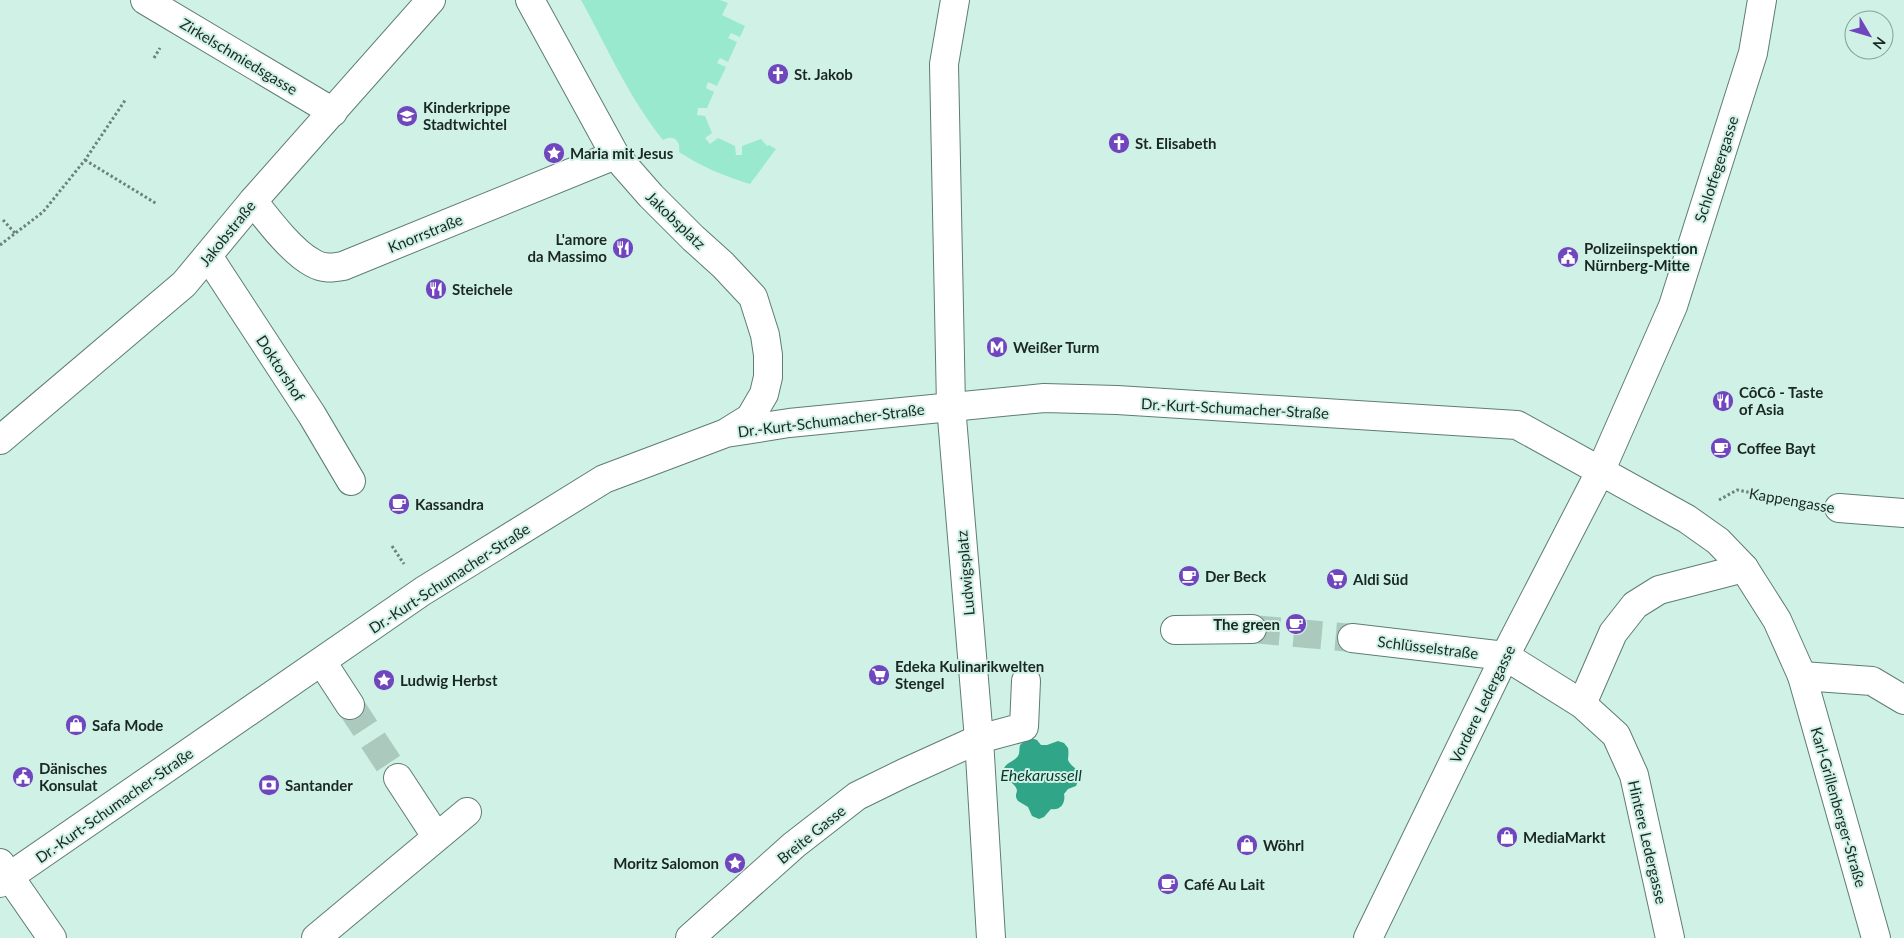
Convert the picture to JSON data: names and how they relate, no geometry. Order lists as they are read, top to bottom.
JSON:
{
  "streets": {
    "street": [
      "Zirkelschmiedsgasse",
      "Schlotfegergasse",
      "Jakobsplatz",
      "Jakobstraße",
      "Knorrstraße",
      "Doktorshof",
      "Dr.-Kurt-Schumacher-Straße",
      "Kappengasse",
      "Ludwigsplatz",
      "Schlüsselstraße",
      "Vordere Ledergasse",
      "Karl-Grillenberger-Straße",
      "Breite Gasse",
      "Hintere Ledergasse"
    ]
  },
  "crossings": [
    ["Zirkelschmiedsgasse", "Jakobstraße"],
    ["Schlotfegergasse", "Dr.-Kurt-Schumacher-Straße"],
    ["Schlotfegergasse", "Vordere Ledergasse"],
    ["Schlotfegergasse", "Karl-Grillenberger-Straße"],
    ["Jakobsplatz", "Knorrstraße"],
    ["Jakobsplatz", "Dr.-Kurt-Schumacher-Straße"],
    ["Jakobstraße", "Knorrstraße"],
    ["Jakobstraße", "Doktorshof"],
    ["Dr.-Kurt-Schumacher-Straße", "Ludwigsplatz"],
    ["Dr.-Kurt-Schumacher-Straße", "Vordere Ledergasse"],
    ["Dr.-Kurt-Schumacher-Straße", "Karl-Grillenberger-Straße"],
    ["Kappengasse", "Karl-Grillenberger-Straße"],
    ["Ludwigsplatz", "Breite Gasse"],
    ["Schlüsselstraße", "Vordere Ledergasse"],
    ["Schlüsselstraße", "Hintere Ledergasse"],
    ["Vordere Ledergasse", "Karl-Grillenberger-Straße"],
    ["Vordere Ledergasse", "Hintere Ledergasse"]
  ],
  "water": ["Ehekarussell"],
  "places": {
    "church": ["St. Jakob", "St. Elisabeth"],
    "school or university": ["Kinderkrippe Stadtwichtel"],
    "place": ["Maria mit Jesus", "Ludwig Herbst", "Moritz Salomon"],
    "restaurant": ["L'amore da Massimo", "Steichele", "CôCô - Taste of Asia"],
    "public building": ["Polizeiinspektion Nürnberg-Mitte", "Dänisches Konsulat"],
    "metro station": ["Weißer Turm"],
    "cafe": [
      "Coffee Bayt",
      "Kassandra",
      "Der Beck",
      "The green",
      "Café Au Lait"
    ],
    "supermarket": ["Aldi Süd", "Edeka Kulinarikwelten Stengel"],
    "shop": ["Safa Mode", "MediaMarkt", "Wöhrl"],
    "bank": ["Santander"]
  },
  "north": "bottom right"
}
